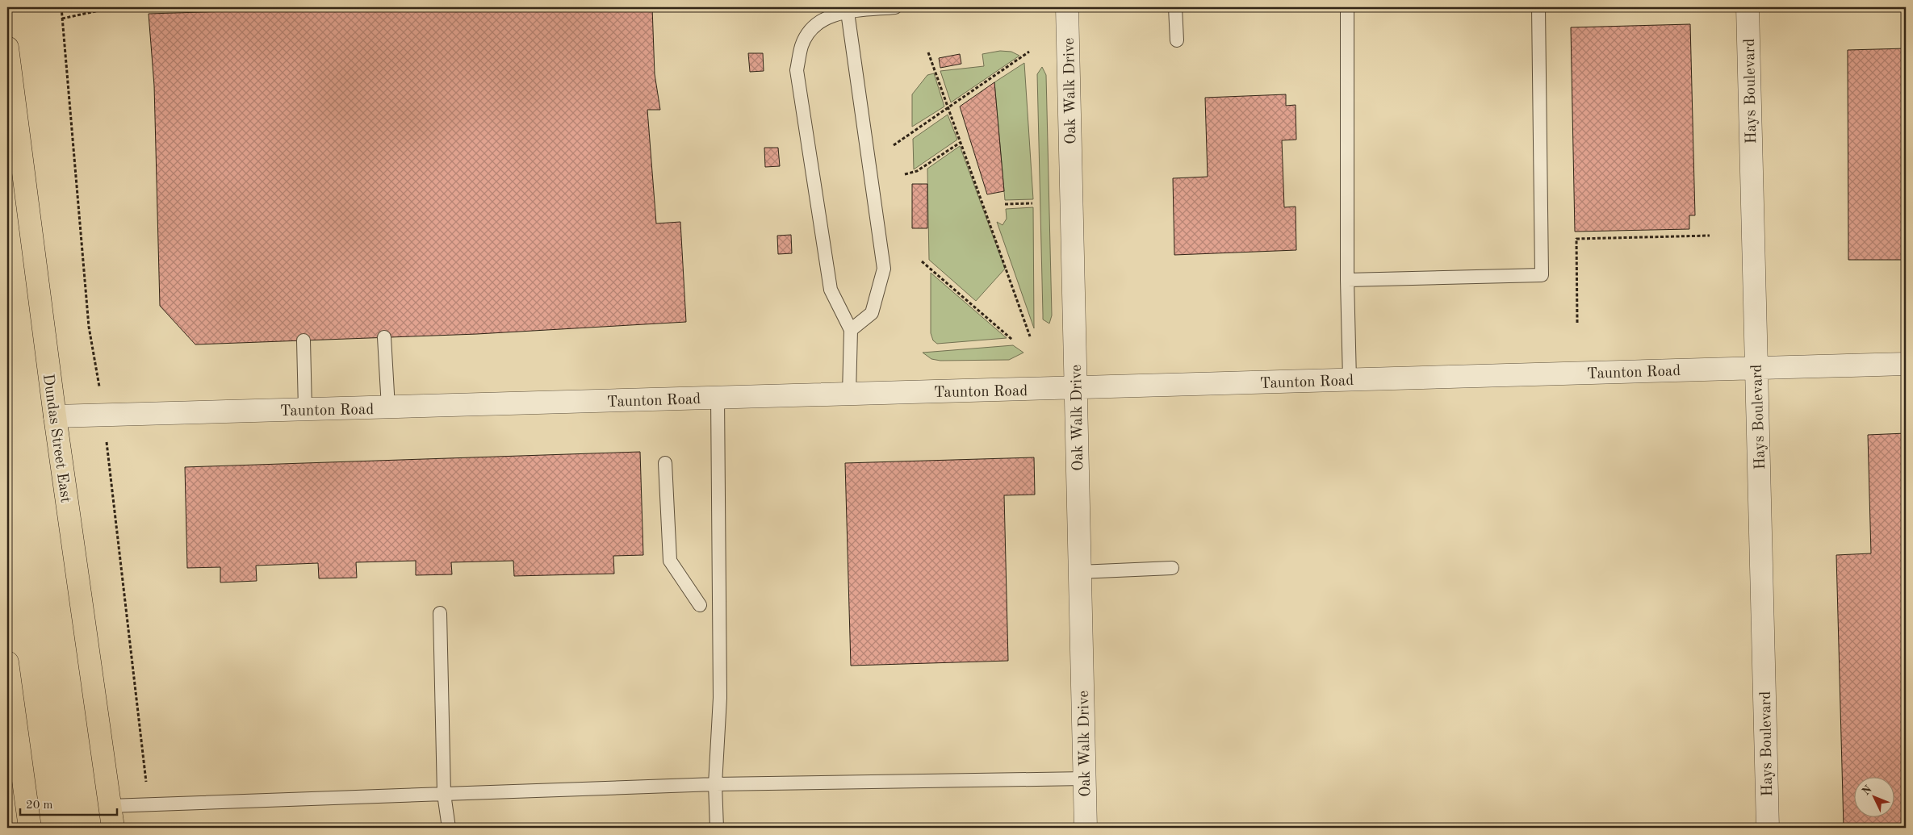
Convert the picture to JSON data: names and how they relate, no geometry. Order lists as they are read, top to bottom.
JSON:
{
  "streets": {
    "main road": ["Dundas Street East"],
    "street": ["Oak Walk Drive", "Hays Boulevard", "Taunton Road"]
  },
  "crossings": [
    ["Oak Walk Drive", "Taunton Road"],
    ["Hays Boulevard", "Taunton Road"],
    ["Taunton Road", "Dundas Street East"]
  ],
  "scale_bar": "20 m",
  "north": "top left"
}
